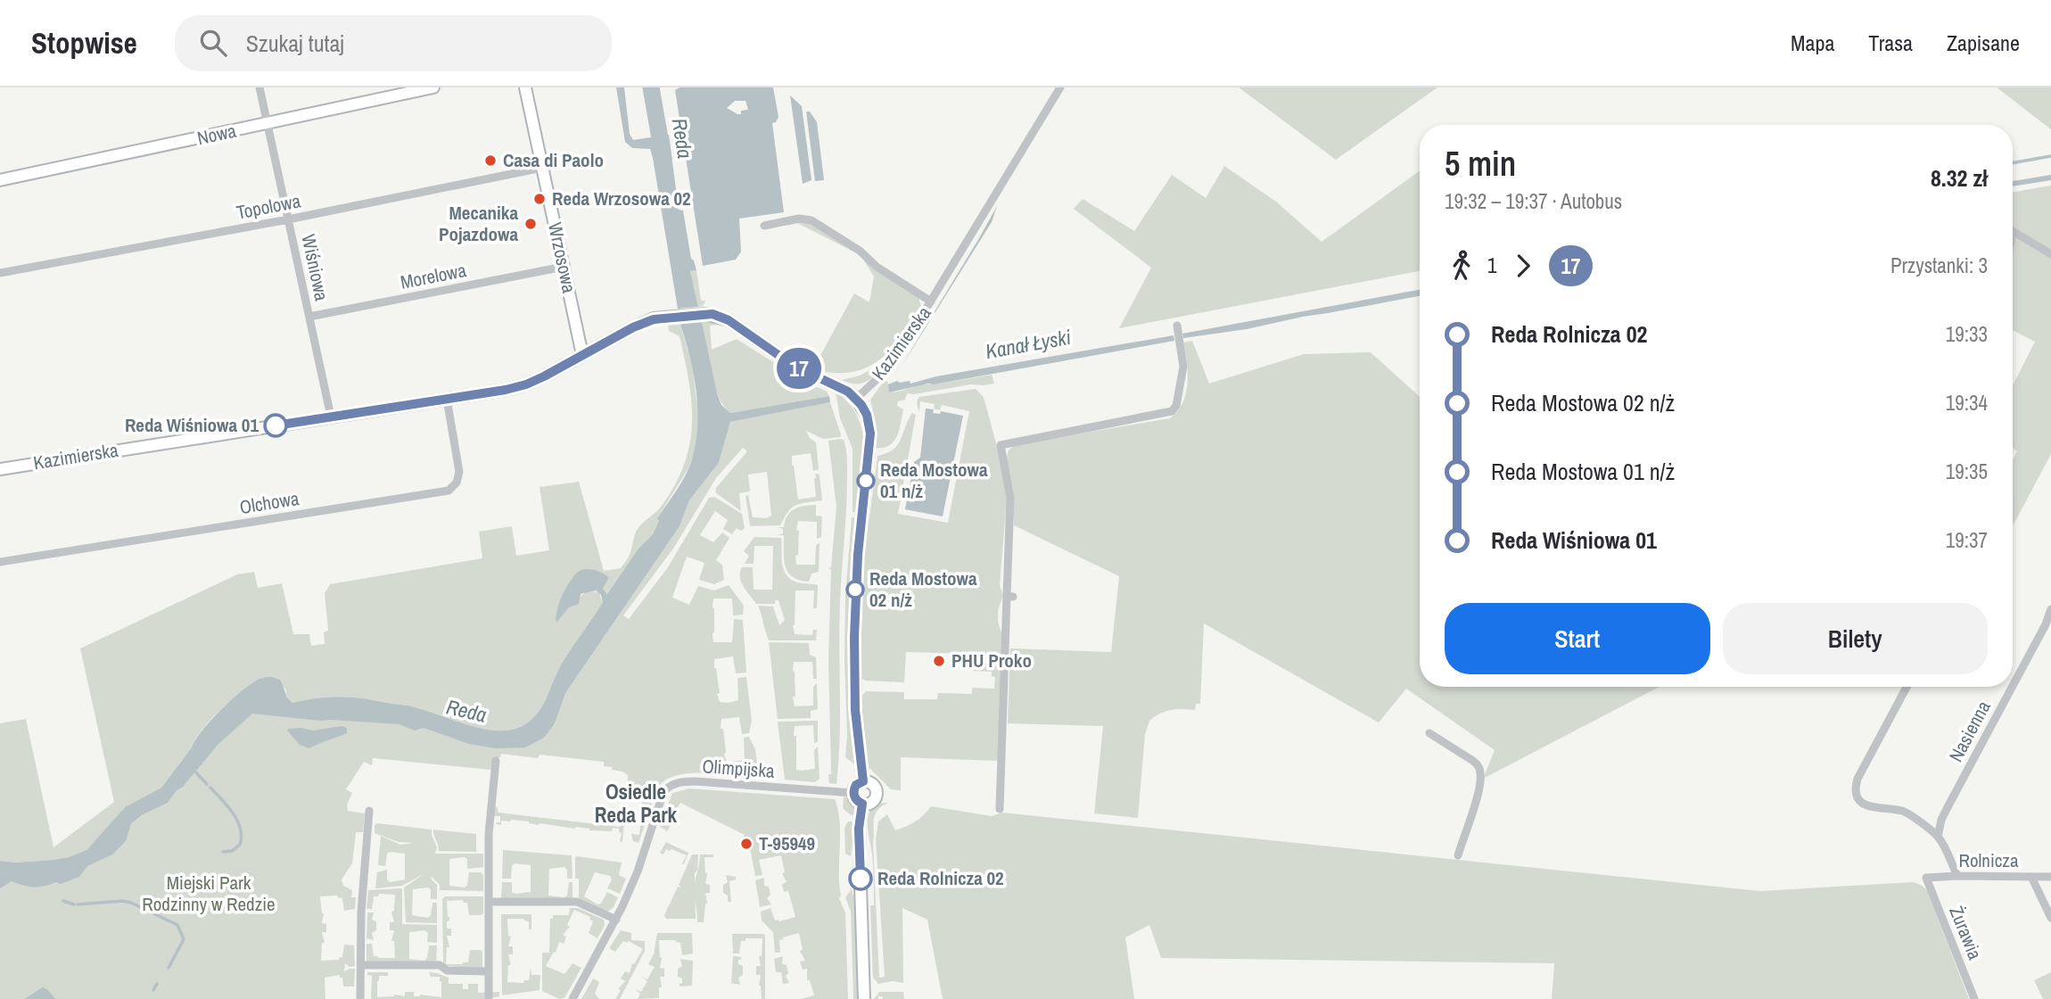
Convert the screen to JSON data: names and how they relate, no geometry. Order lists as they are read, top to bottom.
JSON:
{
  "streets": {
    "main road": ["Nowa", "Wrzosowa", "Kazimierska"],
    "street": [
      "Topolowa",
      "Wiśniowa",
      "Morelowa",
      "Olchowa",
      "Nasienna",
      "Olimpijska",
      "Rolnicza",
      "Żurawia"
    ]
  },
  "crossings": [
    ["Nowa", "Wiśniowa"],
    ["Topolowa", "Wrzosowa"],
    ["Topolowa", "Wiśniowa"],
    ["Wrzosowa", "Morelowa"],
    ["Wrzosowa", "Kazimierska"],
    ["Wiśniowa", "Morelowa"],
    ["Wiśniowa", "Kazimierska"],
    ["Kazimierska", "Olchowa"],
    ["Rolnicza", "Żurawia"]
  ],
  "districts": ["Osiedle Reda Park"],
  "water": ["Reda", "Kanał Łyski"],
  "parks": ["Miejski Park Rodzinny w Redzie"],
  "places": [
    "Casa di Paolo",
    "Reda Wrzosowa 02",
    "Mecanika Pojazdowa",
    "Reda Wiśniowa 01",
    "Reda Mostowa 01 n/ż",
    "Reda Mostowa 02 n/ż",
    "PHU Proko",
    "T-95949",
    "Reda Rolnicza 02"
  ],
  "lines": ["bus line 17"],
  "page": {
    "header": "Stopwise",
    "search": "Szukaj tutaj",
    "nav": ["Mapa", "Trasa", "Zapisane"],
    "on_map": "17",
    "heading": ["5 min", "19:32 – 19:37 · Autobus", "8.32 zł"],
    "legs": ["1", "17", "Przystanki: 3"],
    "list": [
      {
        "name": "Reda Rolnicza 02",
        "value": "19:33"
      },
      {
        "name": "Reda Mostowa 02 n/ż",
        "value": "19:34"
      },
      {
        "name": "Reda Mostowa 01 n/ż",
        "value": "19:35"
      },
      {
        "name": "Reda Wiśniowa 01",
        "value": "19:37"
      }
    ],
    "buttons": ["Start", "Bilety"]
  }
}
